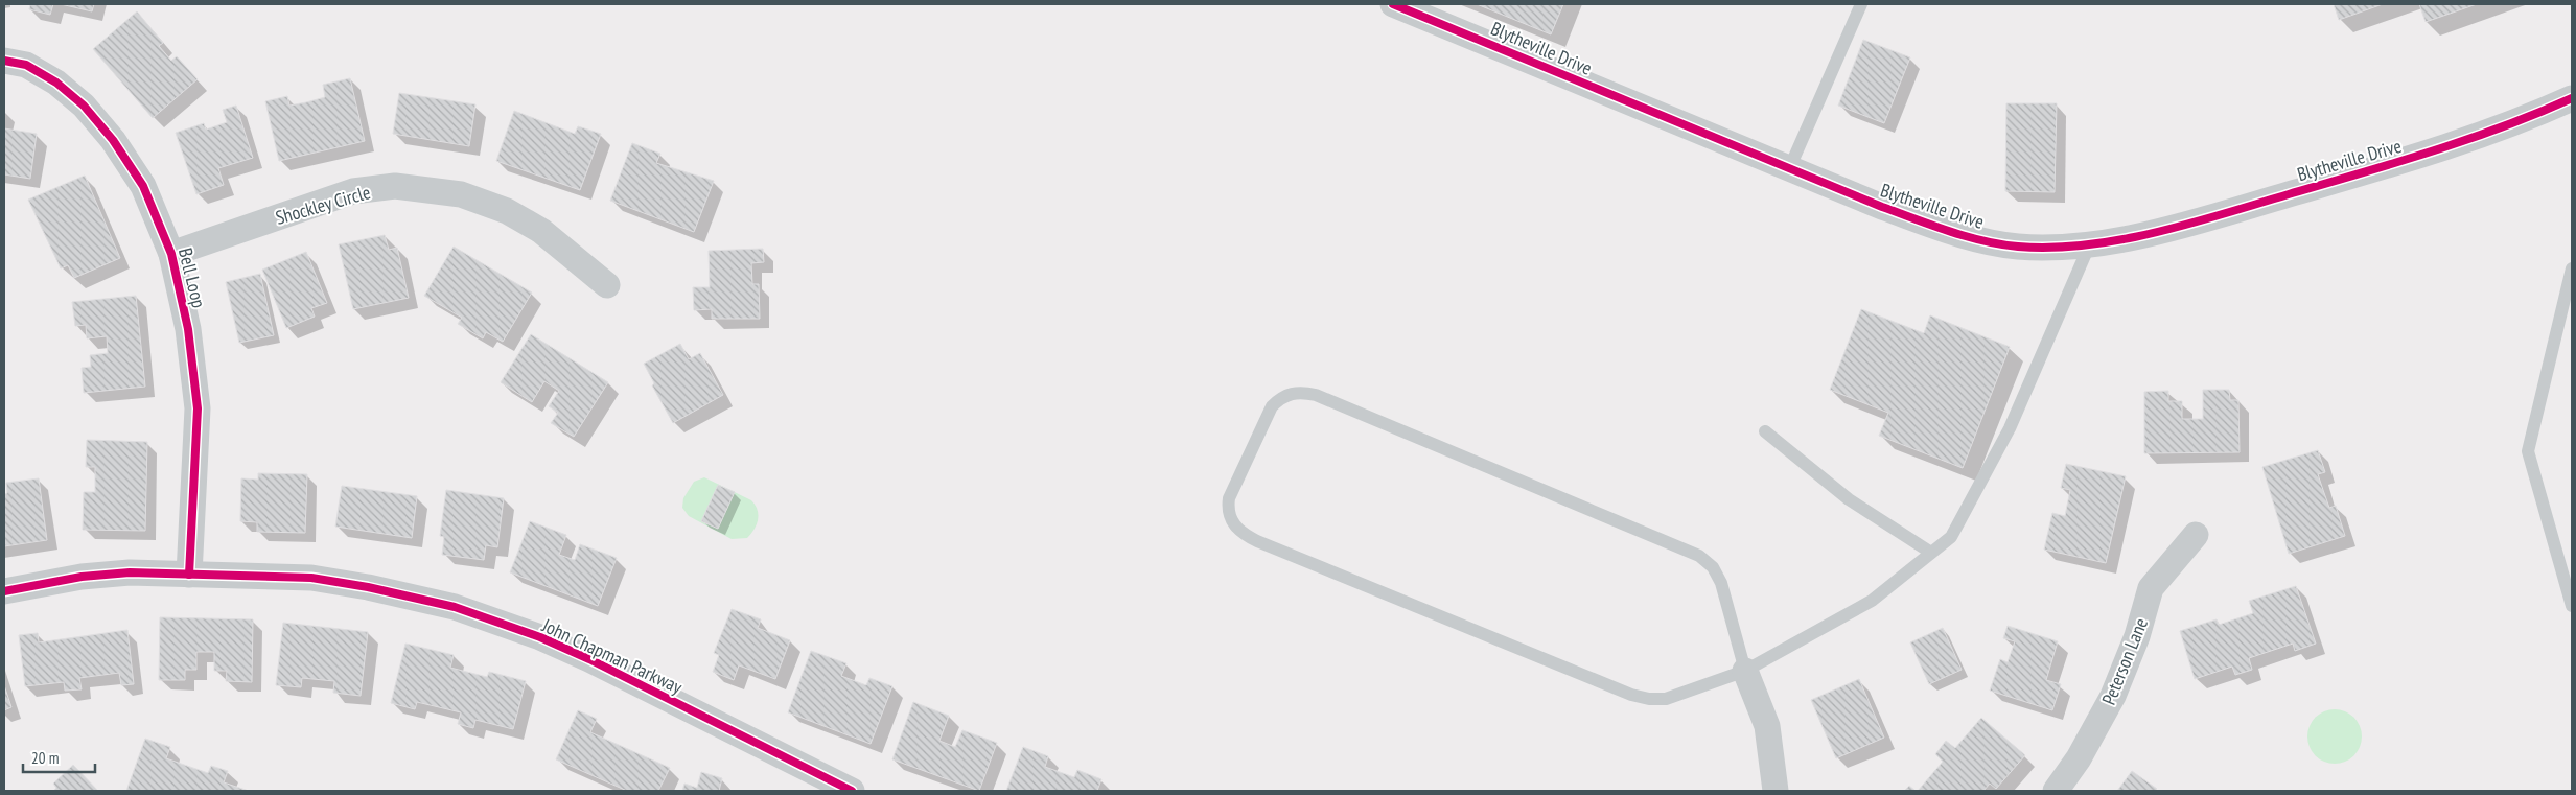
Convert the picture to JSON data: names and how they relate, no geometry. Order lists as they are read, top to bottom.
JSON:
{
  "streets": {
    "street": [
      "Blytheville Drive",
      "Shockley Circle",
      "Bell Loop",
      "John Chapman Parkway",
      "Peterson Lane"
    ]
  },
  "crossings": [
    ["Shockley Circle", "Bell Loop"],
    ["Bell Loop", "John Chapman Parkway"]
  ],
  "scale_bar": "20 m"
}
